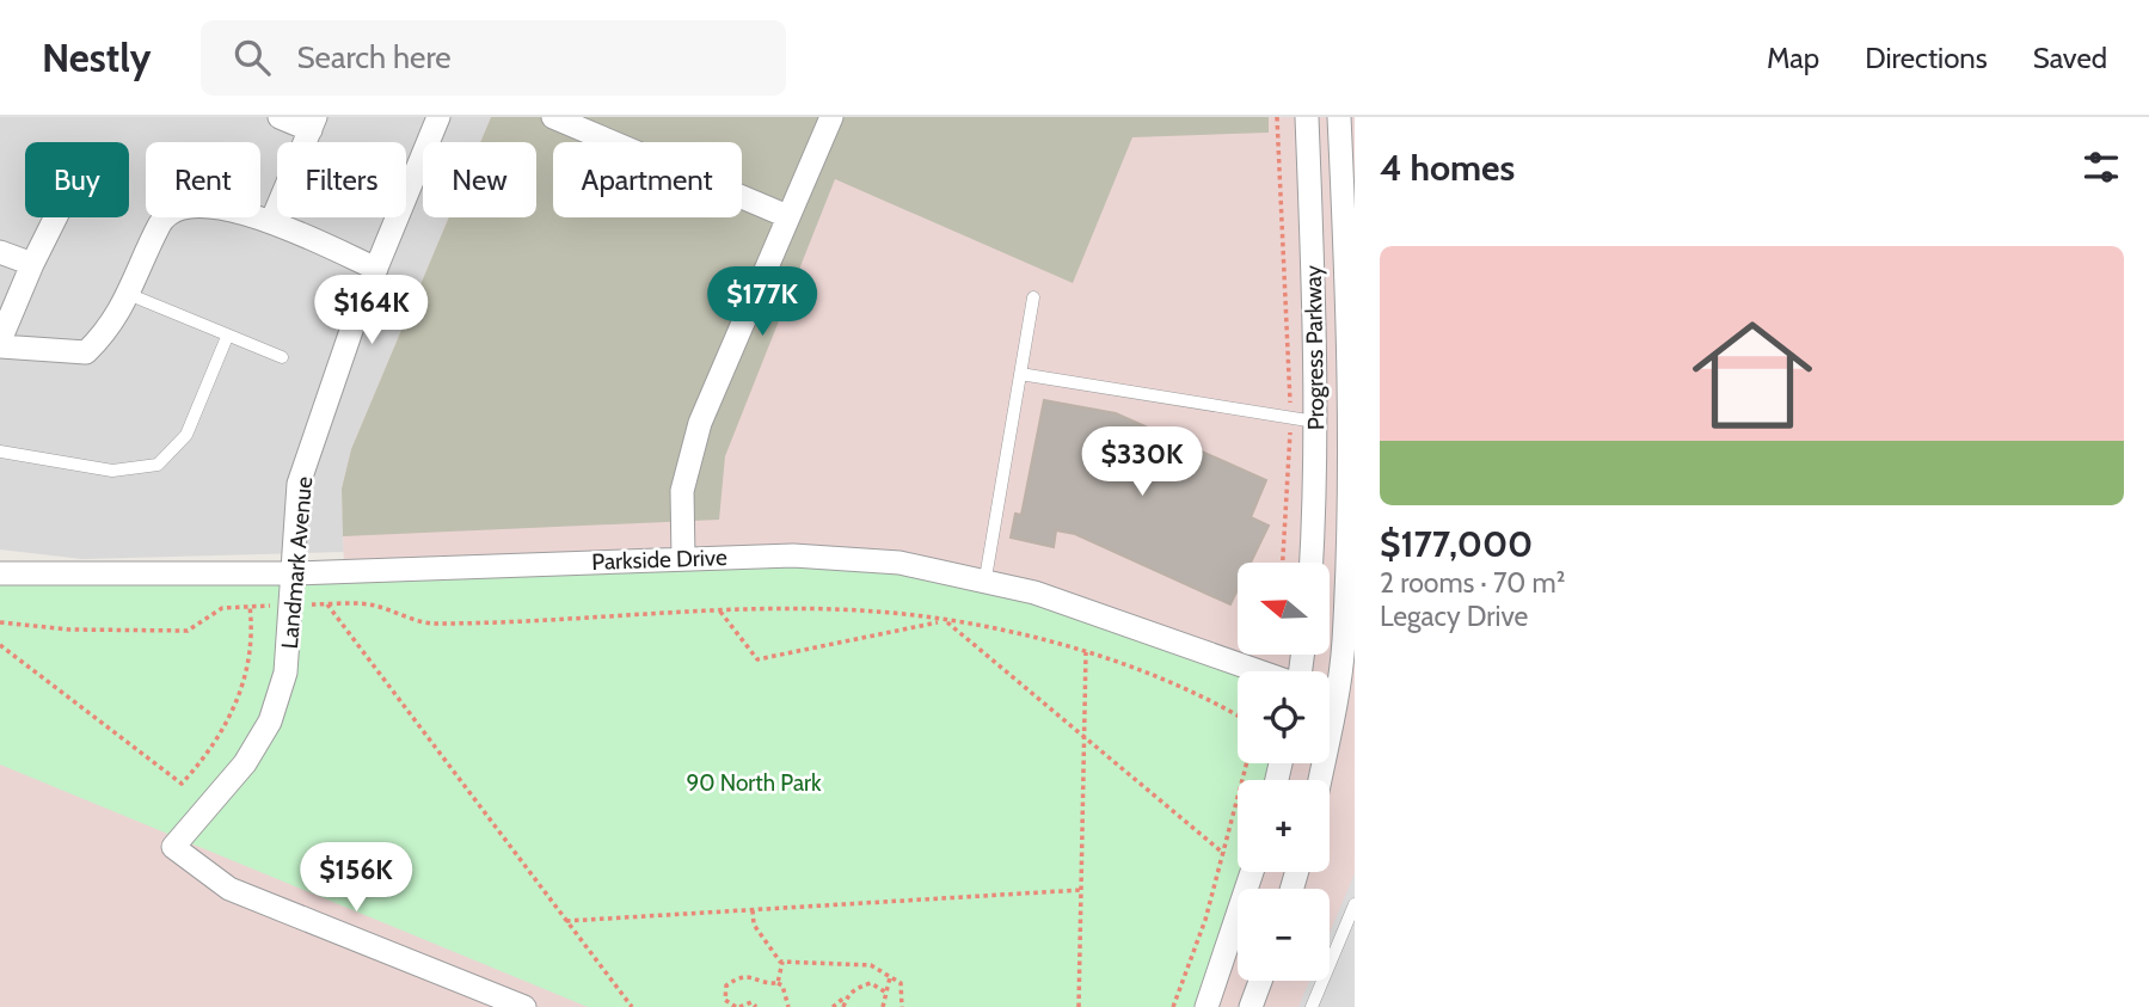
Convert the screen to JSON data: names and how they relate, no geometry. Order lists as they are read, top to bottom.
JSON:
{
  "streets": {
    "street": ["Progress Parkway", "Parkside Drive", "Landmark Avenue"]
  },
  "crossings": [
    ["Parkside Drive", "Landmark Avenue"]
  ],
  "parks": ["90 North Park"],
  "north": "left",
  "page": {
    "header": "Nestly",
    "search": "Search here",
    "nav": ["Map", "Directions", "Saved"],
    "heading": "4 homes",
    "chip": [
      "Buy",
      "Rent",
      "Filters",
      "New",
      "Apartment"
    ],
    "list": [
      {
        "name": "$177,000",
        "note": "2 rooms · 70 m² · Legacy Drive"
      }
    ],
    "price": [
      "$177K",
      "$164K",
      "$330K",
      "$156K"
    ],
    "map_buttons": ["+", "−"]
  }
}
